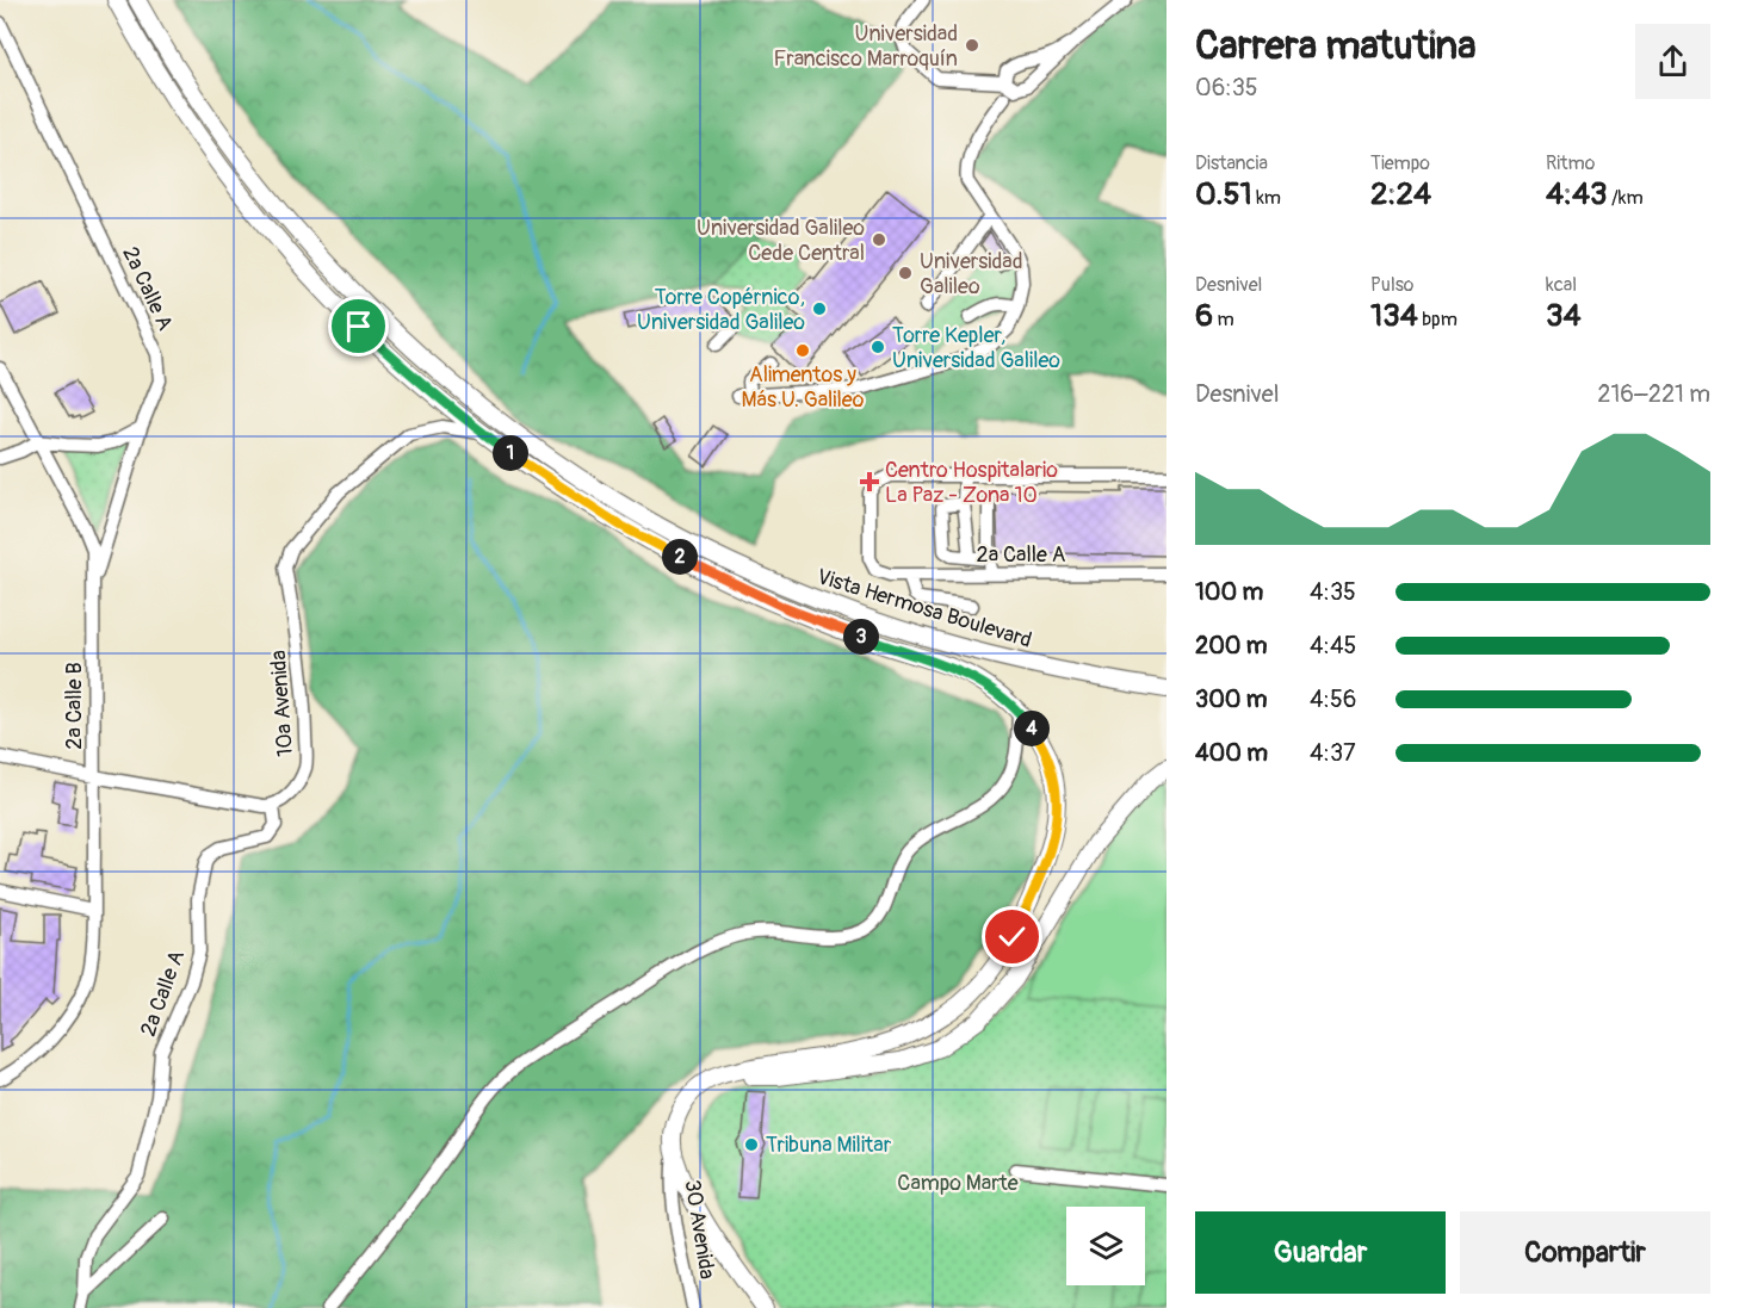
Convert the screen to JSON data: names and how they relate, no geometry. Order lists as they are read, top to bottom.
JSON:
{
  "streets": {
    "main road": ["Vista Hermosa Boulevard"],
    "street": [
      "2a Calle A",
      "10a Avenida",
      "2a Calle B",
      "30 Avenida"
    ]
  },
  "crossings": [
    ["2a Calle A", "10a Avenida"],
    ["2a Calle A", "2a Calle B"],
    ["Vista Hermosa Boulevard", "10a Avenida"]
  ],
  "parks": ["Campo Marte"],
  "places": {
    "other": [
      "Universidad Francisco Marroquín",
      "Universidad Galileo Cede Central",
      "Universidad Galileo",
      "Torre Copérnico, Universidad Galileo",
      "Torre Kepler, Universidad Galileo",
      "Alimentos y Más U. Galileo",
      "Tribuna Militar"
    ],
    "health": ["Centro Hospitalario La Paz - Zona 10"]
  },
  "page": {
    "heading": ["Carrera matutina", "06:35"],
    "stats": [
      ["Distancia", "0.51 km"],
      ["Tiempo", "2:24"],
      ["Ritmo", "4:43 /km"],
      ["Desnivel", "6 m"],
      ["Pulso", "134 bpm"],
      ["kcal", "34"]
    ],
    "chart": ["Desnivel", "216–221 m"],
    "pins": [
      "1",
      "2",
      "3",
      "4"
    ],
    "list": [
      {
        "name": "100 m",
        "note": "4:35"
      },
      {
        "name": "200 m",
        "note": "4:45"
      },
      {
        "name": "300 m",
        "note": "4:56"
      },
      {
        "name": "400 m",
        "note": "4:37"
      }
    ],
    "buttons": ["Guardar", "Compartir"]
  }
}
